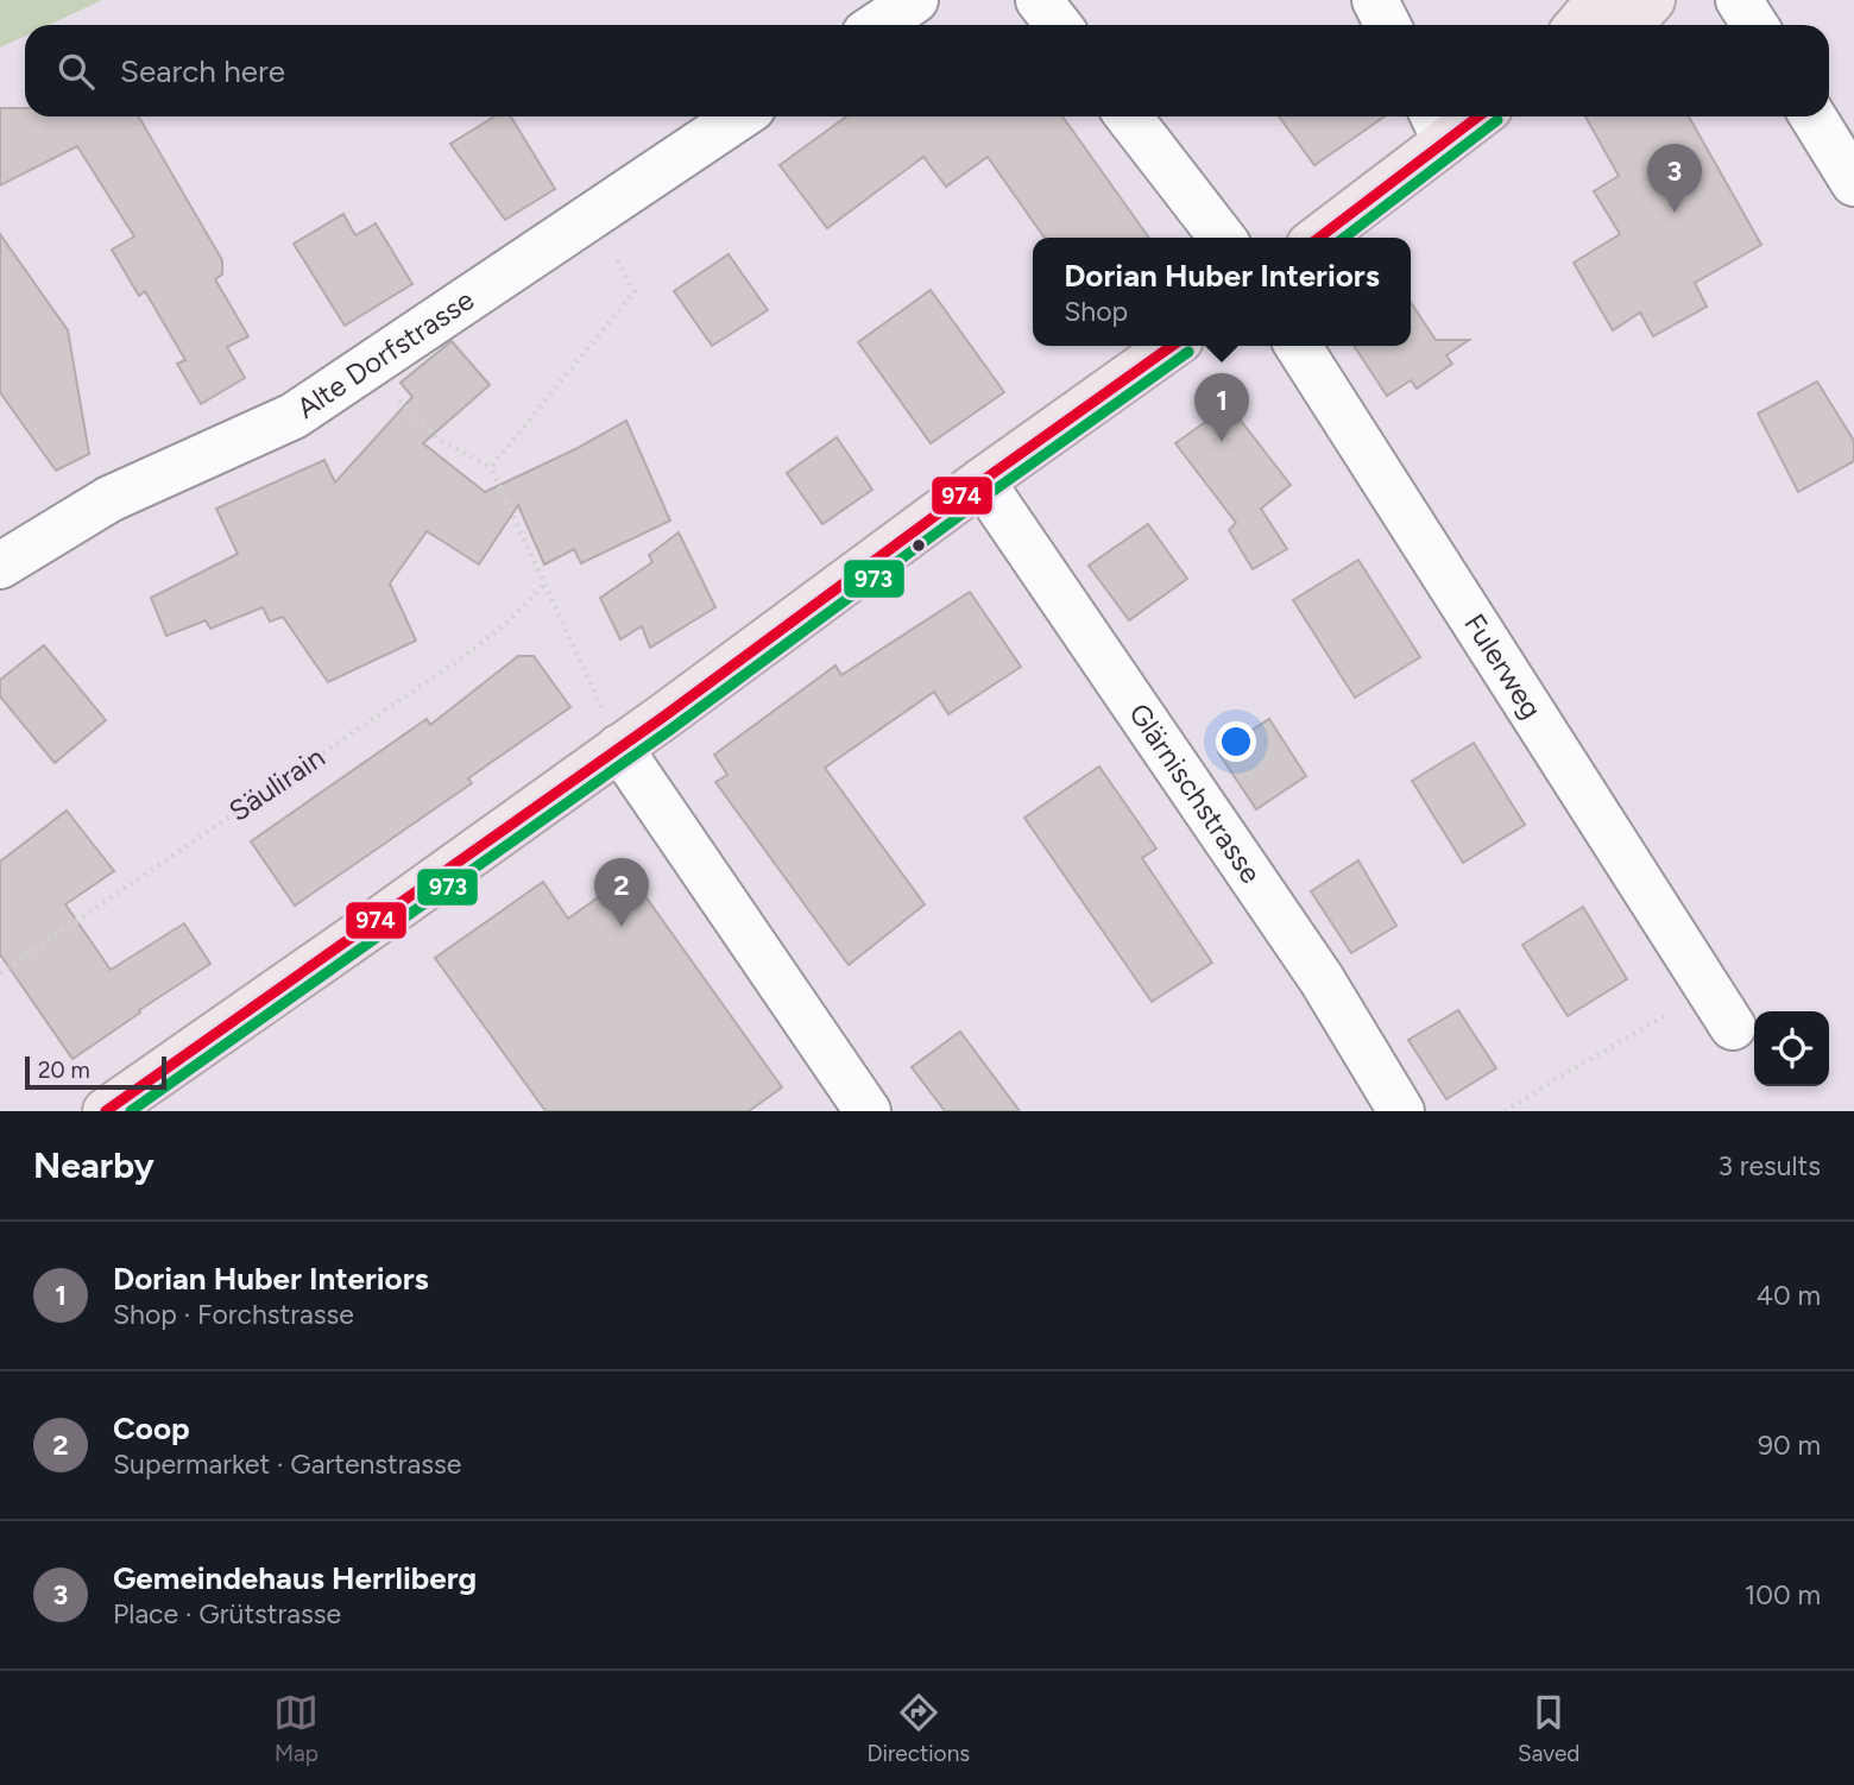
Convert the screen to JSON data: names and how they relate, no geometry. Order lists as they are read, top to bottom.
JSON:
{
  "streets": {
    "street": ["Alte Dorfstrasse", "Fulerweg", "Glärnischstrasse"],
    "path": ["Säulirain"]
  },
  "lines": ["transit line 974", "transit line 973"],
  "scale_bar": "20 m",
  "page": {
    "search": "Search here",
    "pins": ["3", "1", "2"],
    "popup": ["Dorian Huber Interiors", "Shop"],
    "scale": "20 m",
    "heading": ["Nearby", "3 results"],
    "list": [
      {
        "mark": "1",
        "name": "Dorian Huber Interiors",
        "note": "Shop · Forchstrasse",
        "value": "40 m"
      },
      {
        "mark": "2",
        "name": "Coop",
        "note": "Supermarket · Gartenstrasse",
        "value": "90 m"
      },
      {
        "mark": "3",
        "name": "Gemeindehaus Herrliberg",
        "note": "Place · Grütstrasse",
        "value": "100 m"
      }
    ],
    "nav": ["Map", "Directions", "Saved"]
  }
}
